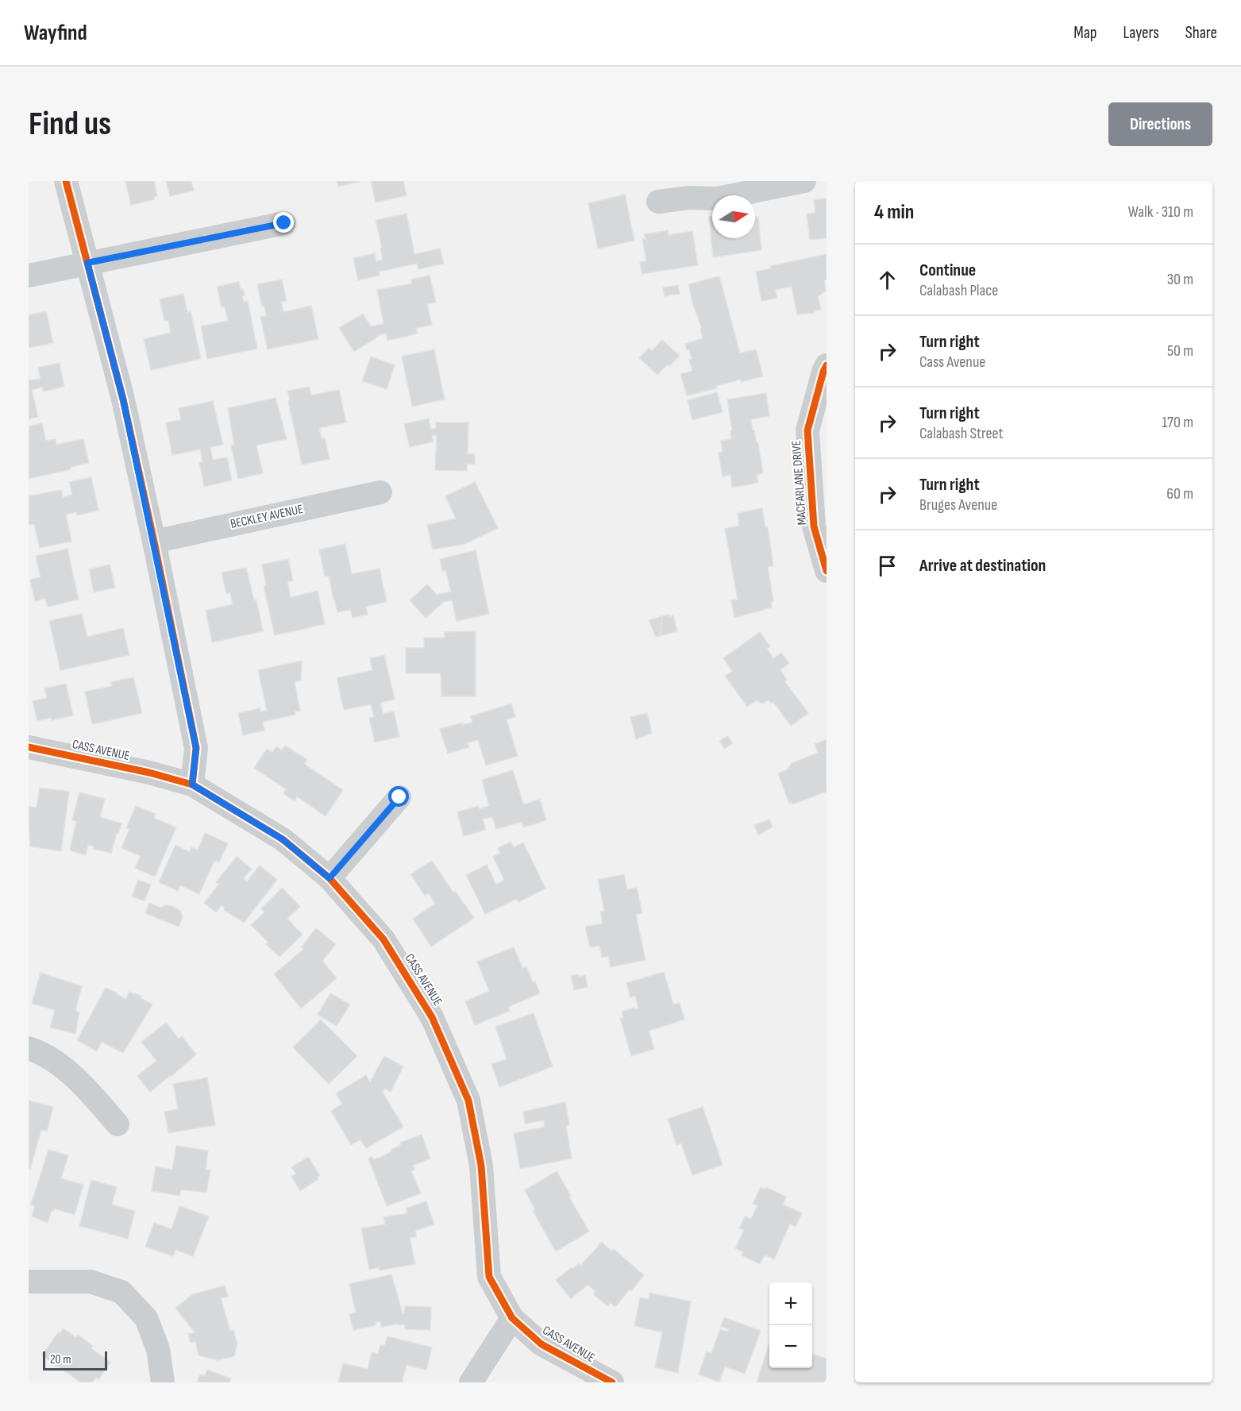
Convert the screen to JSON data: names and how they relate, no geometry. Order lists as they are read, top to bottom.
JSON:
{
  "streets": {
    "street": ["MACFARLANE DRIVE", "BECKLEY AVENUE", "CASS AVENUE"]
  },
  "scale_bar": "20 m",
  "north": "right",
  "page": {
    "header": "Wayfind",
    "nav": ["Map", "Layers", "Share"],
    "buttons": "Directions",
    "title": "Find us",
    "heading": ["4 min", "Walk · 310 m"],
    "list": [
      ["Continue", "Calabash Place", "30 m"],
      ["Turn right", "Cass Avenue", "50 m"],
      ["Turn right", "Calabash Street", "170 m"],
      ["Turn right", "Bruges Avenue", "60 m"],
      "Arrive at destination"
    ],
    "map_buttons": ["+", "−"],
    "scale": "20 m"
  }
}
